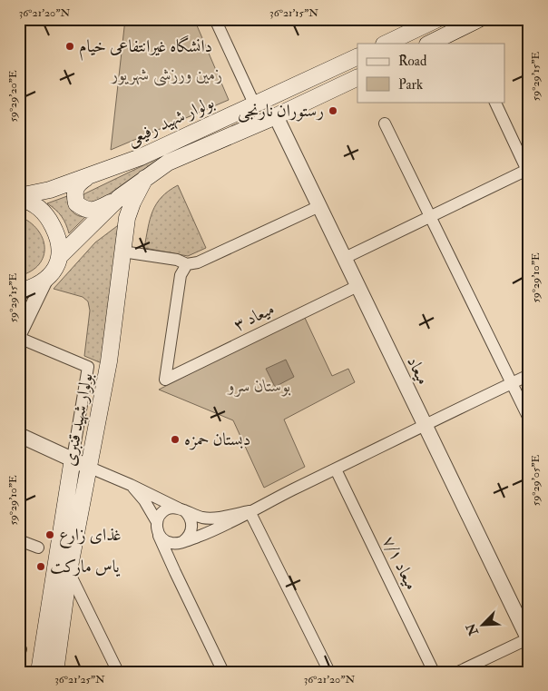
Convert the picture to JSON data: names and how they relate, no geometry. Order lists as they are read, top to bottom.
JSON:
{
  "streets": {
    "main road": ["بولوار شهید رفیعی", "بولوار شهید قنبری"],
    "street": ["میعاد ۳", "میعاد", "میعاد ۷/۱"]
  },
  "crossings": [
    ["میعاد ۳", "میعاد"]
  ],
  "parks": ["زمین ورزشی شهریور", "بوستان سرو"],
  "places": [
    "دانشگاه غیرانتفاعی خیام",
    "رستوران نارنجی",
    "دبستان حمزه",
    "غذای زارع",
    "یاس مارکت"
  ],
  "legend": ["Road", "Park"],
  "north": "bottom left",
  "coordinates": [
    "36°21'20\"N",
    "36°21'15\"N",
    "59°29'15\"E",
    "59°29'20\"E",
    "59°29'10\"E",
    "59°29'05\"E",
    "36°21'25\"N"
  ]
}
